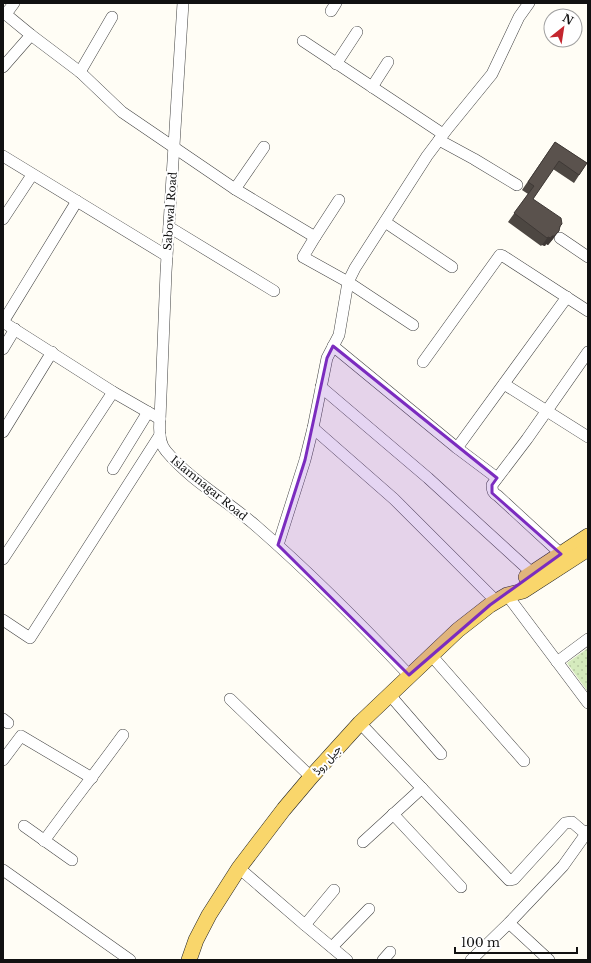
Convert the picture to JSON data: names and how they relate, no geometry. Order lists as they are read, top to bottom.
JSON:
{
  "streets": {
    "main road": ["جیل روڈ"],
    "street": ["Sabowal Road", "Islamnagar Road"]
  },
  "crossings": [
    ["Sabowal Road", "Islamnagar Road"],
    ["Islamnagar Road", "جیل روڈ"]
  ],
  "scale_bar": "100 m",
  "north": "top right"
}
